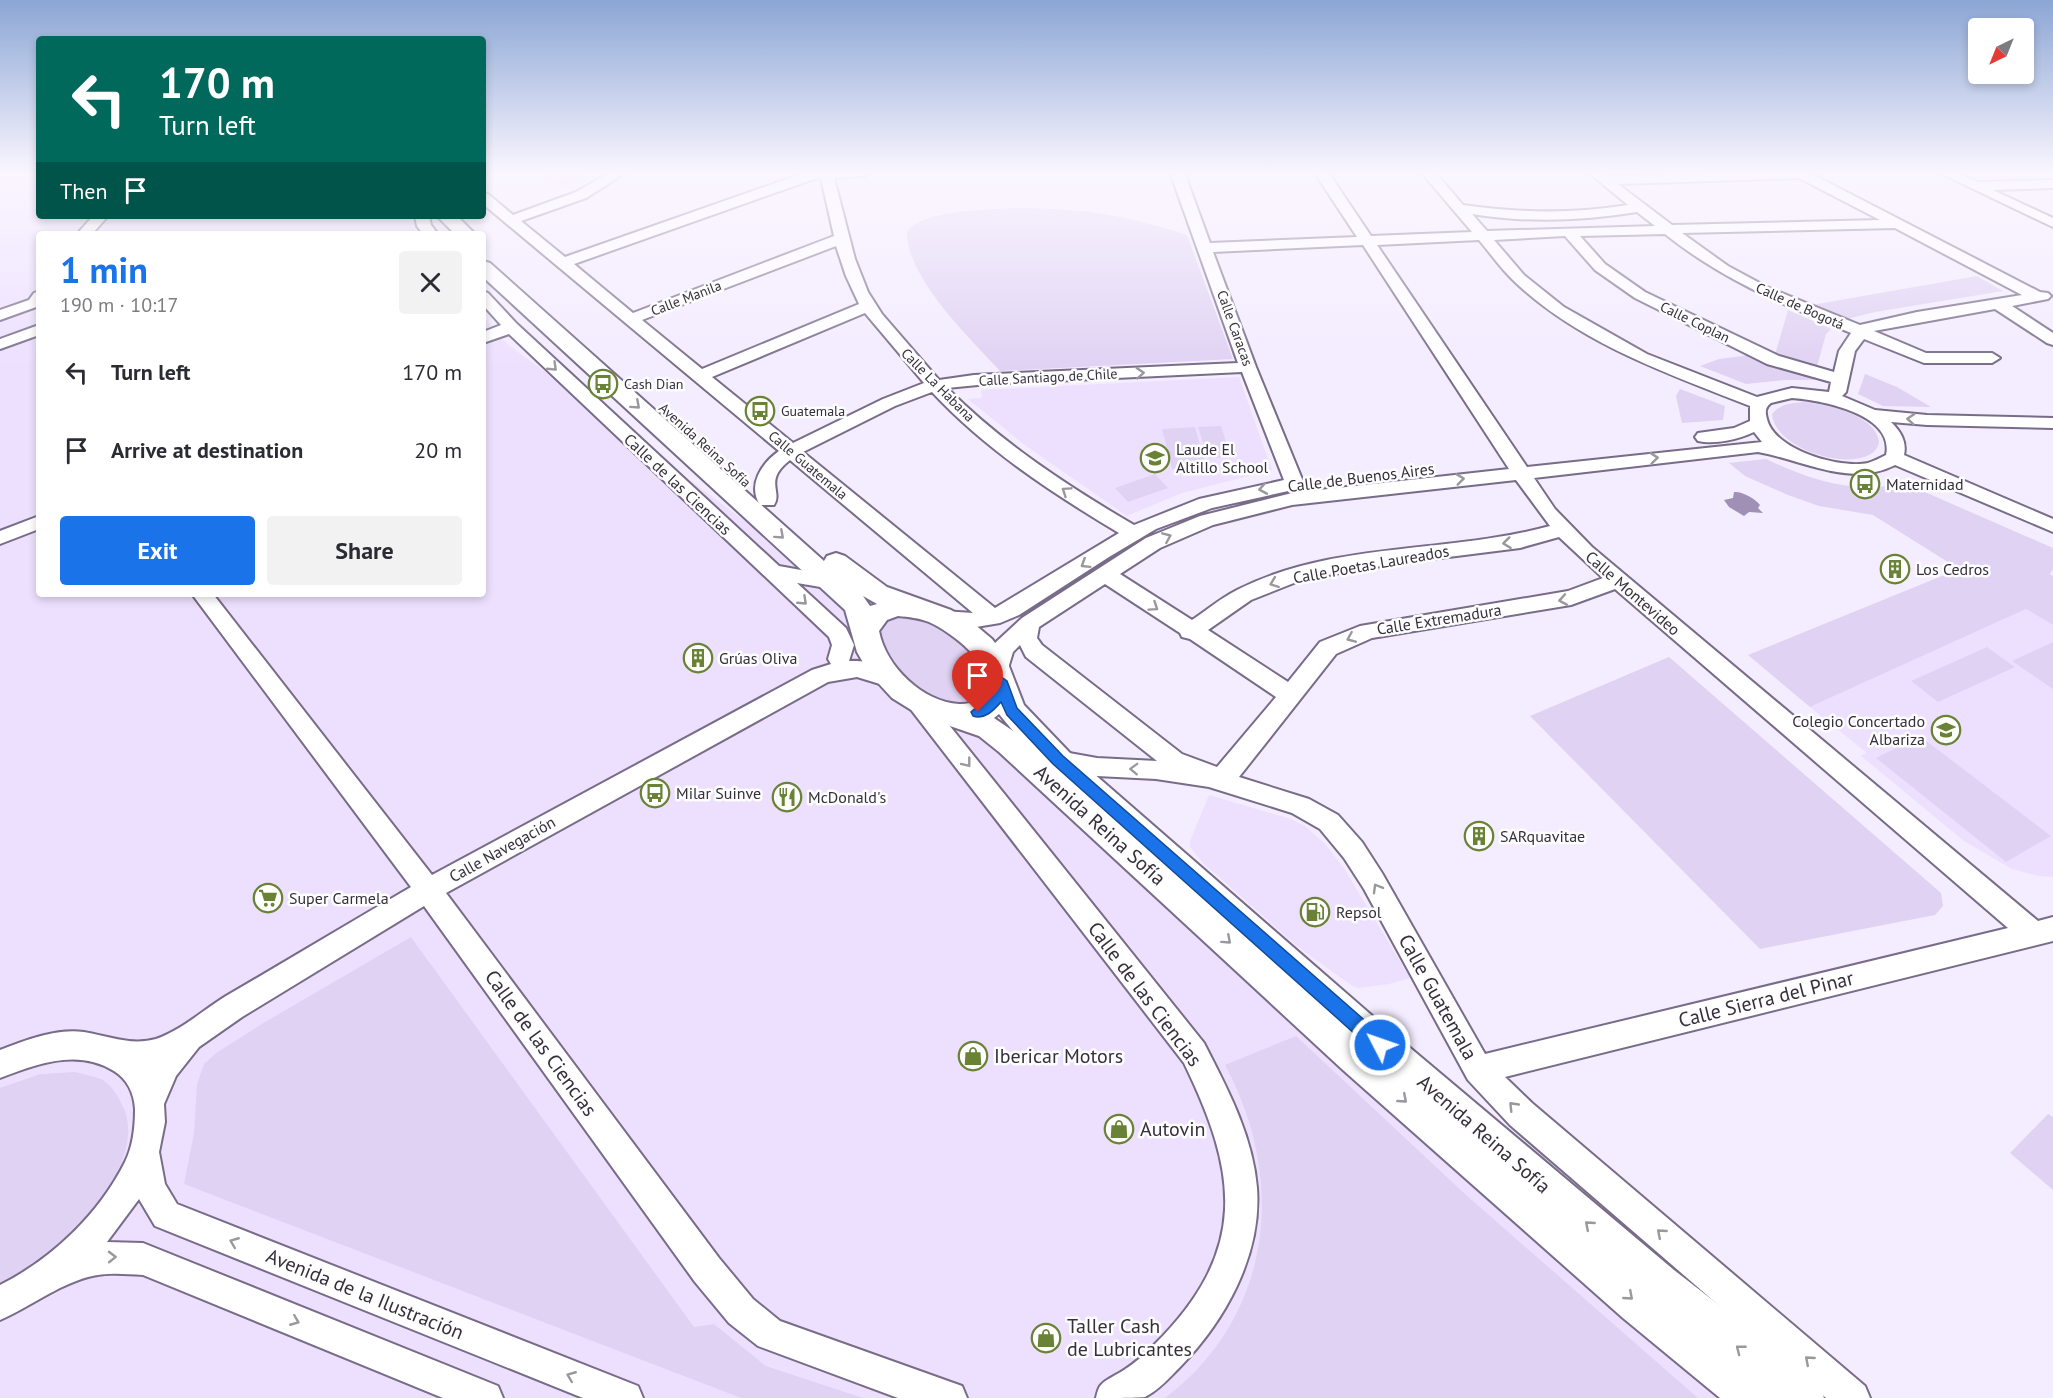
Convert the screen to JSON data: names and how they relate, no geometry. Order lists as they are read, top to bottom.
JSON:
{
  "streets": {
    "main road": ["Avenida Reina Sofía"],
    "street": [
      "Calle Manila",
      "Calle de Bogotá",
      "Calle Coplan",
      "Calle Caracas",
      "Calle Santiago de Chile",
      "Calle La Habana",
      "Calle Guatemala",
      "Calle de Buenos Aires",
      "Calle de las Ciencias",
      "Calle Poetas Laureados",
      "Calle Montevideo",
      "Calle Extremadura",
      "Calle Navegación",
      "Calle Sierra del Pinar",
      "Avenida de la Ilustración"
    ]
  },
  "crossings": [
    ["Calle Manila", "Calle La Habana"],
    ["Calle Manila", "Calle Guatemala"],
    ["Calle Caracas", "Calle Santiago de Chile"],
    ["Calle Caracas", "Calle de Buenos Aires"],
    ["Calle Santiago de Chile", "Calle La Habana"],
    ["Calle Santiago de Chile", "Avenida Reina Sofía"],
    ["Calle Santiago de Chile", "Calle Guatemala"],
    ["Calle La Habana", "Calle de Buenos Aires"],
    ["Avenida Reina Sofía", "Calle de Buenos Aires"],
    ["Avenida Reina Sofía", "Calle de las Ciencias"],
    ["Calle Guatemala", "Calle de Buenos Aires"],
    ["Calle Guatemala", "Calle Extremadura"],
    ["Calle Guatemala", "Calle Sierra del Pinar"],
    ["Calle de Buenos Aires", "Calle de las Ciencias"],
    ["Calle de Buenos Aires", "Calle Montevideo"],
    ["Calle de las Ciencias", "Calle Navegación"],
    ["Calle Poetas Laureados", "Calle Montevideo"],
    ["Calle Montevideo", "Calle Extremadura"],
    ["Calle Montevideo", "Calle Sierra del Pinar"]
  ],
  "one_way": [
    "Calle Santiago de Chile",
    "Calle La Habana",
    "Calle Guatemala",
    "Calle de las Ciencias",
    "Calle Poetas Laureados",
    "Calle Extremadura"
  ],
  "places": {
    "bus stop": [
      "Cash Dian",
      "Guatemala",
      "Maternidad",
      "Milar Suinve"
    ],
    "school or university": ["Laude El Altillo School", "Colegio Concertado Albariza"],
    "building": ["Los Cedros", "Grúas Oliva", "SARquavitae"],
    "restaurant": ["McDonald's"],
    "supermarket": ["Super Carmela"],
    "fuel station": ["Repsol"],
    "shop": ["Ibericar Motors", "Autovin", "Taller Cash de Lubricantes"]
  },
  "north": "bottom left",
  "page": {
    "turn": ["170 m", "Turn left"],
    "then": "Then",
    "heading": ["1 min", "190 m · 10:17"],
    "list": [
      {
        "name": "Turn left",
        "value": "170 m"
      },
      {
        "name": "Arrive at destination",
        "value": "20 m"
      }
    ],
    "buttons": ["Exit", "Share"]
  }
}
